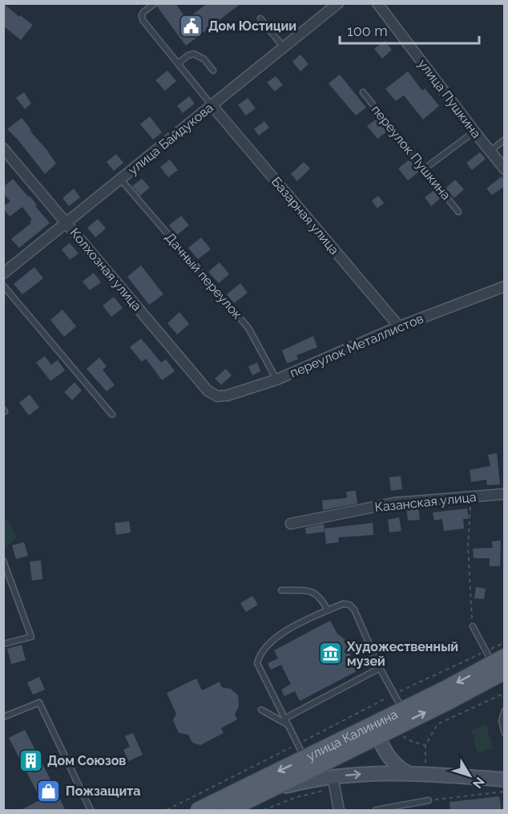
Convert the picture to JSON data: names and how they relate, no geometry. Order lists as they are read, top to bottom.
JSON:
{
  "streets": {
    "main road": ["улица Калинина"],
    "street": [
      "улица Пушкина",
      "улица Байдукова",
      "Базарная улица",
      "Колхозная улица",
      "переулок Металлистов",
      "Казанская улица"
    ],
    "lane": ["переулок Пушкина", "Дачный переулок"]
  },
  "crossings": [
    ["улица Байдукова", "Базарная улица"],
    ["улица Байдукова", "Колхозная улица"],
    ["улица Байдукова", "Дачный переулок"],
    ["Базарная улица", "переулок Металлистов"],
    ["Колхозная улица", "переулок Металлистов"],
    ["Дачный переулок", "переулок Металлистов"]
  ],
  "places": {
    "public building": ["Дом Юстиции"],
    "museum": ["Художественный музей"],
    "building": ["Дом Союзов"],
    "shop": ["Пожзащита"]
  },
  "scale_bar": "100 m",
  "north": "bottom right"
}
